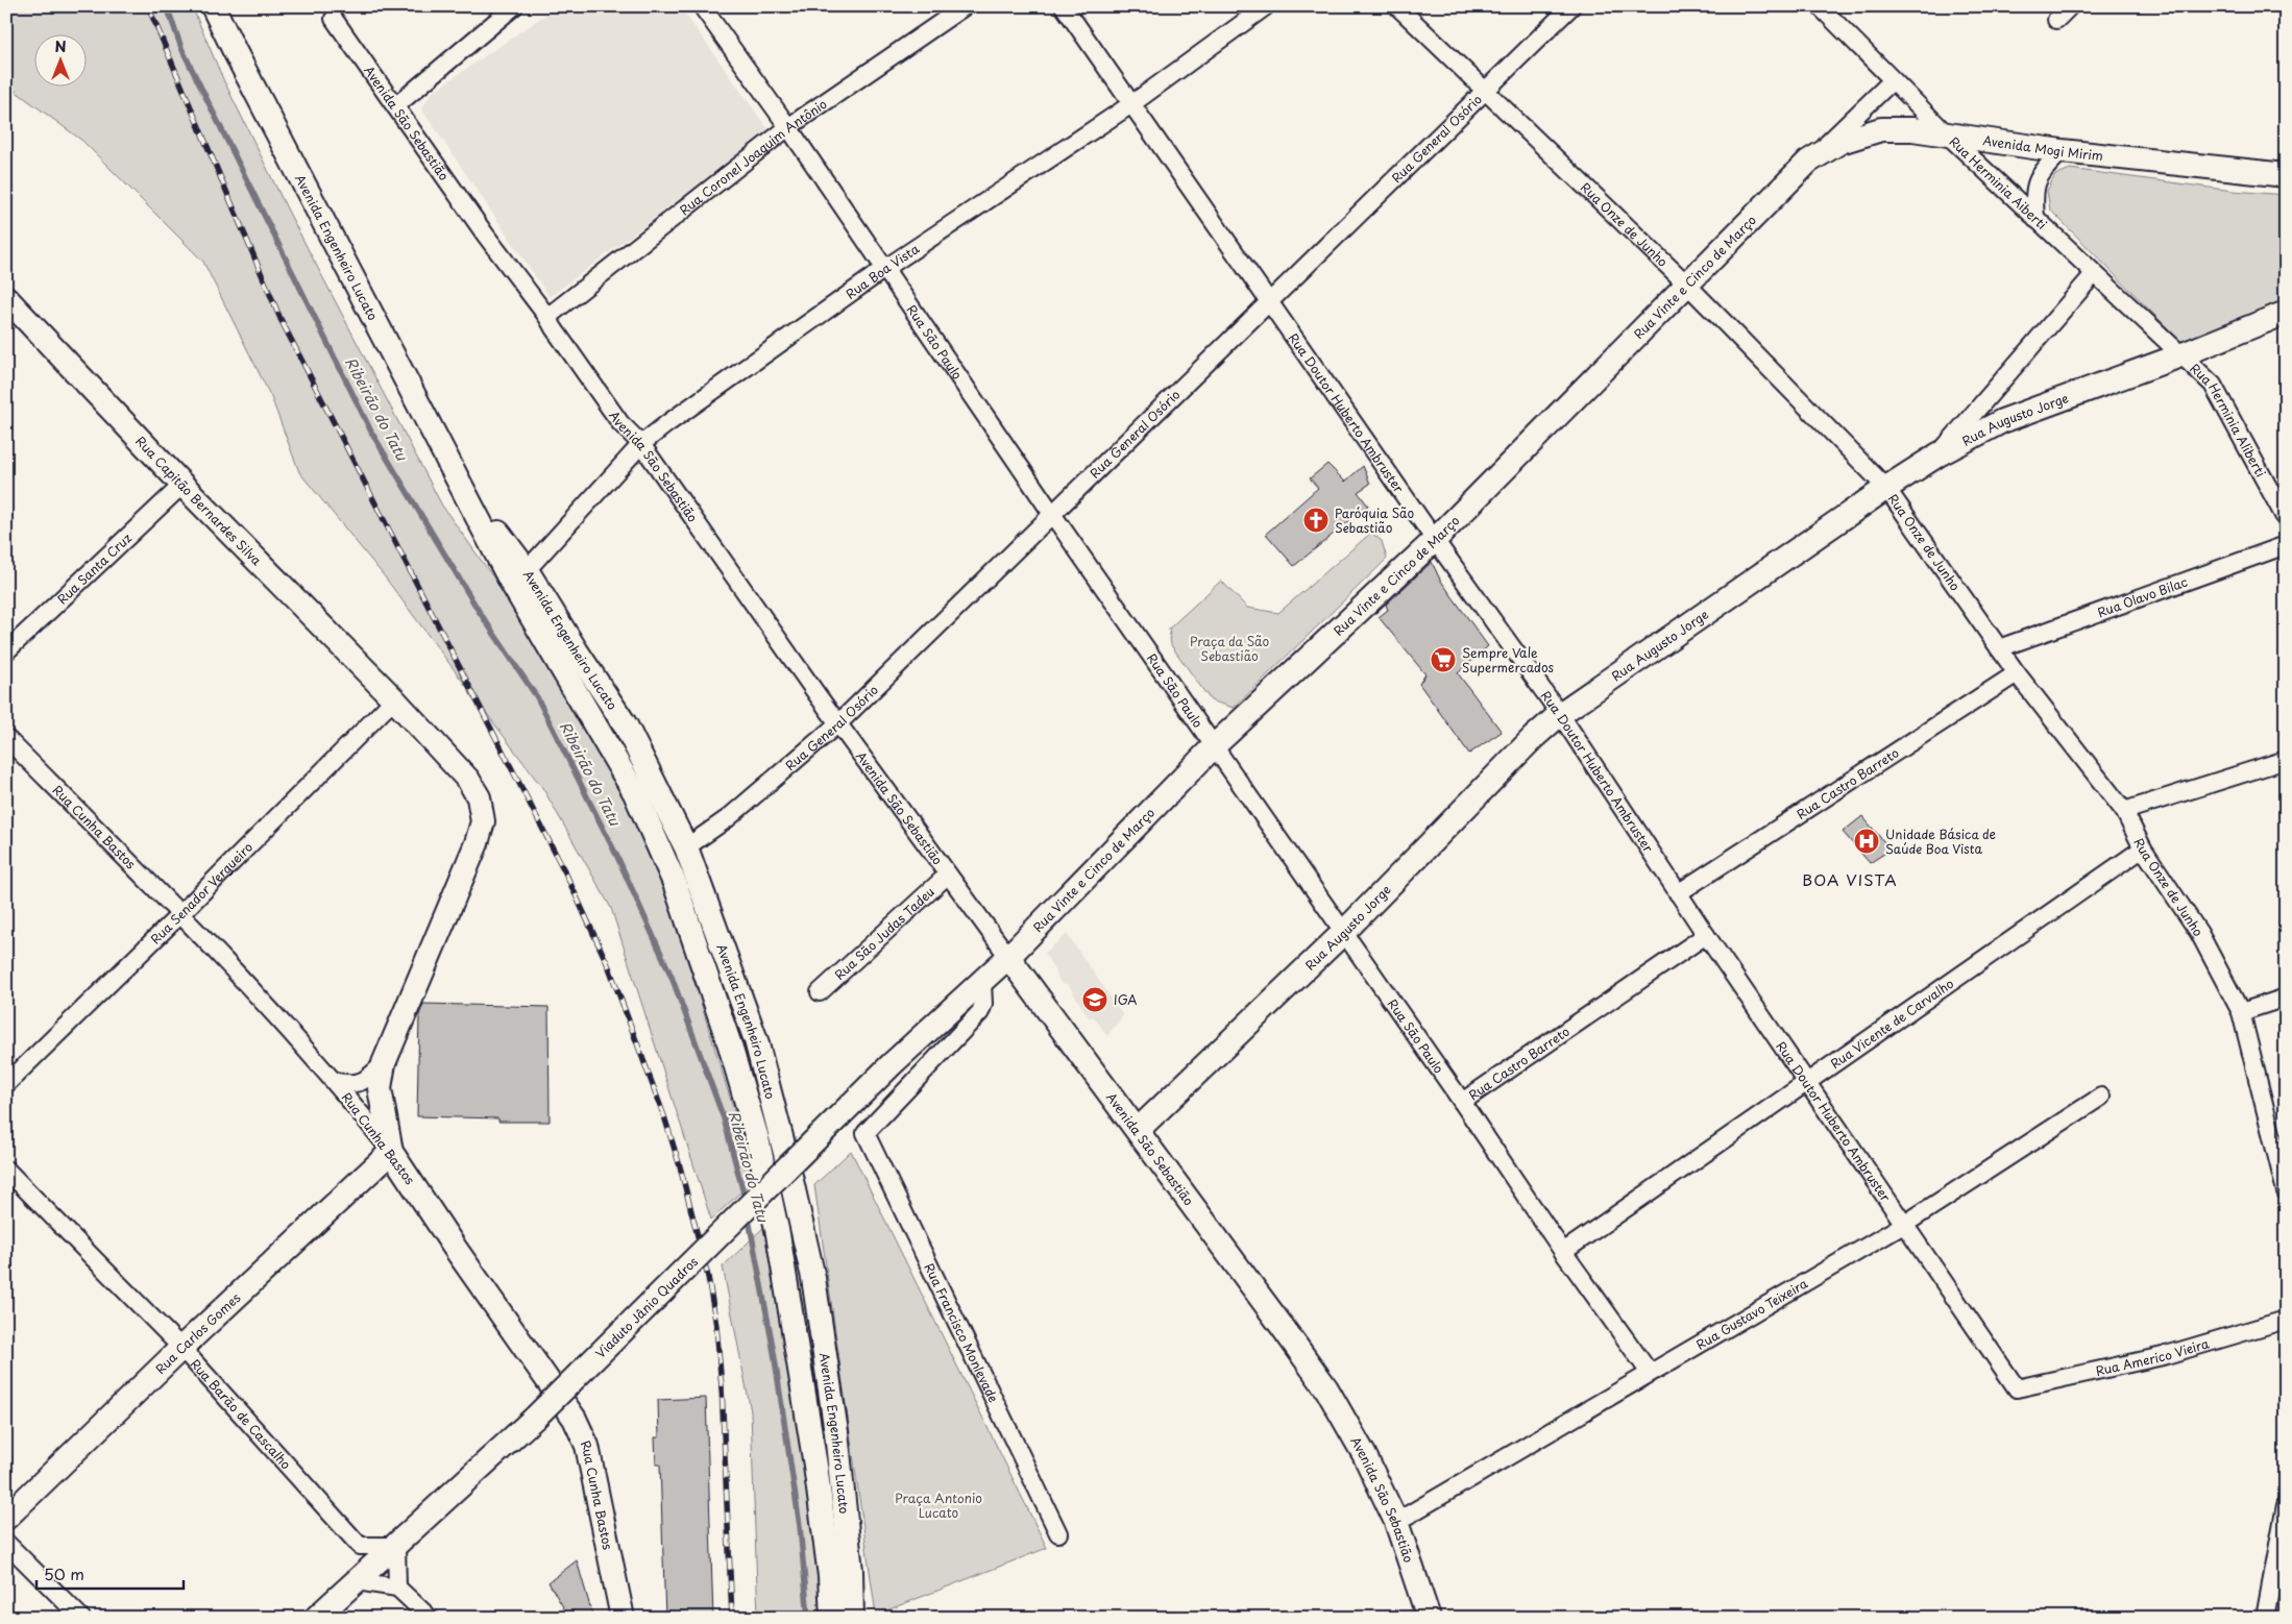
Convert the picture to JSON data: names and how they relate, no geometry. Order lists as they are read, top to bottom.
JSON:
{
  "streets": {
    "main road": [
      "Avenida São Sebastião",
      "Avenida Mogi Mirim",
      "Avenida Engenheiro Lucato",
      "Rua Vinte e Cinco de Março",
      "Rua Augusto Jorge",
      "Rua Capitão Bernardes Silva",
      "Rua Cunha Bastos",
      "Viaduto Jânio Quadros",
      "Rua Carlos Gomes"
    ],
    "street": [
      "Rua General Osório",
      "Rua Coronel Joaquim Antônio",
      "Rua Herminia Aiberti",
      "Rua Onze de Junho",
      "Rua Boa Vista",
      "Rua São Paulo",
      "Rua Doutor Huberto Ambruster",
      "Rua Herminia Aliberti",
      "Rua Santa Cruz",
      "Rua Olavo Bilac",
      "Rua Castro Barreto",
      "Rua Senador Vergueiro",
      "Rua São Judas Tadeu",
      "Rua Vicente de Carvalho",
      "Rua Gustavo Teixeira",
      "Rua Francisco Monlevade",
      "Rua Americo Vieira",
      "Rua Barão de Cascalho"
    ]
  },
  "crossings": [
    ["Avenida São Sebastião", "Rua General Osório"],
    ["Avenida São Sebastião", "Rua Coronel Joaquim Antônio"],
    ["Avenida São Sebastião", "Rua Boa Vista"],
    ["Avenida São Sebastião", "Rua Vinte e Cinco de Março"],
    ["Avenida São Sebastião", "Rua Augusto Jorge"],
    ["Avenida São Sebastião", "Rua São Judas Tadeu"],
    ["Avenida São Sebastião", "Rua Gustavo Teixeira"],
    ["Rua General Osório", "Rua Onze de Junho"],
    ["Rua General Osório", "Avenida Engenheiro Lucato"],
    ["Rua General Osório", "Rua São Paulo"],
    ["Rua General Osório", "Rua Doutor Huberto Ambruster"],
    ["Avenida Mogi Mirim", "Rua Herminia Aiberti"],
    ["Avenida Mogi Mirim", "Rua Vinte e Cinco de Março"],
    ["Rua Coronel Joaquim Antônio", "Rua São Paulo"],
    ["Rua Herminia Aiberti", "Rua Vinte e Cinco de Março"],
    ["Rua Herminia Aiberti", "Rua Augusto Jorge"],
    ["Rua Herminia Aiberti", "Rua Herminia Aliberti"],
    ["Rua Onze de Junho", "Rua Vinte e Cinco de Março"],
    ["Rua Onze de Junho", "Rua Augusto Jorge"],
    ["Rua Onze de Junho", "Rua Olavo Bilac"],
    ["Rua Onze de Junho", "Rua Castro Barreto"],
    ["Rua Onze de Junho", "Rua Vicente de Carvalho"],
    ["Avenida Engenheiro Lucato", "Rua Boa Vista"],
    ["Rua Boa Vista", "Rua São Paulo"],
    ["Rua Boa Vista", "Rua Doutor Huberto Ambruster"],
    ["Rua Vinte e Cinco de Março", "Rua São Paulo"],
    ["Rua Vinte e Cinco de Março", "Rua Doutor Huberto Ambruster"],
    ["Rua Vinte e Cinco de Março", "Viaduto Jânio Quadros"],
    ["Rua Vinte e Cinco de Março", "Rua Francisco Monlevade"],
    ["Rua São Paulo", "Rua Augusto Jorge"],
    ["Rua São Paulo", "Rua Castro Barreto"],
    ["Rua São Paulo", "Rua Vicente de Carvalho"],
    ["Rua São Paulo", "Rua Gustavo Teixeira"],
    ["Rua Doutor Huberto Ambruster", "Rua Augusto Jorge"],
    ["Rua Doutor Huberto Ambruster", "Rua Castro Barreto"],
    ["Rua Doutor Huberto Ambruster", "Rua Vicente de Carvalho"],
    ["Rua Doutor Huberto Ambruster", "Rua Gustavo Teixeira"],
    ["Rua Doutor Huberto Ambruster", "Rua Americo Vieira"],
    ["Rua Augusto Jorge", "Rua Herminia Aliberti"],
    ["Rua Capitão Bernardes Silva", "Rua Santa Cruz"],
    ["Rua Capitão Bernardes Silva", "Rua Cunha Bastos"],
    ["Rua Capitão Bernardes Silva", "Rua Senador Vergueiro"],
    ["Rua Capitão Bernardes Silva", "Rua Carlos Gomes"],
    ["Rua Cunha Bastos", "Rua Senador Vergueiro"],
    ["Rua Cunha Bastos", "Rua Carlos Gomes"],
    ["Viaduto Jânio Quadros", "Rua Barão de Cascalho"],
    ["Rua Carlos Gomes", "Rua Barão de Cascalho"]
  ],
  "districts": ["BOA VISTA"],
  "water": ["Ribeirão do Tatu"],
  "parks": ["Praça da São Sebastião", "Praça Antonio Lucato"],
  "places": {
    "church": ["Paróquia São Sebastião"],
    "supermarket": ["Sempre Vale Supermercados"],
    "hospital": ["Unidade Básica de Saúde Boa Vista"],
    "school or university": ["IGA"]
  },
  "scale_bar": "50 m",
  "north": "top"
}
